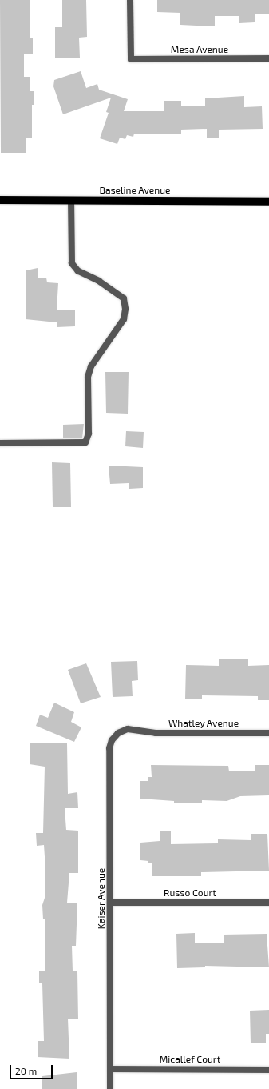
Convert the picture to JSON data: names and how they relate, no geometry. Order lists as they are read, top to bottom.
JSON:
{
  "streets": {
    "main road": ["Baseline Avenue"],
    "street": [
      "Mesa Avenue",
      "Whatley Avenue",
      "Russo Court",
      "Kaiser Avenue",
      "Micallef Court"
    ]
  },
  "crossings": [
    ["Whatley Avenue", "Kaiser Avenue"],
    ["Russo Court", "Kaiser Avenue"],
    ["Kaiser Avenue", "Micallef Court"]
  ],
  "scale_bar": "20 m"
}
